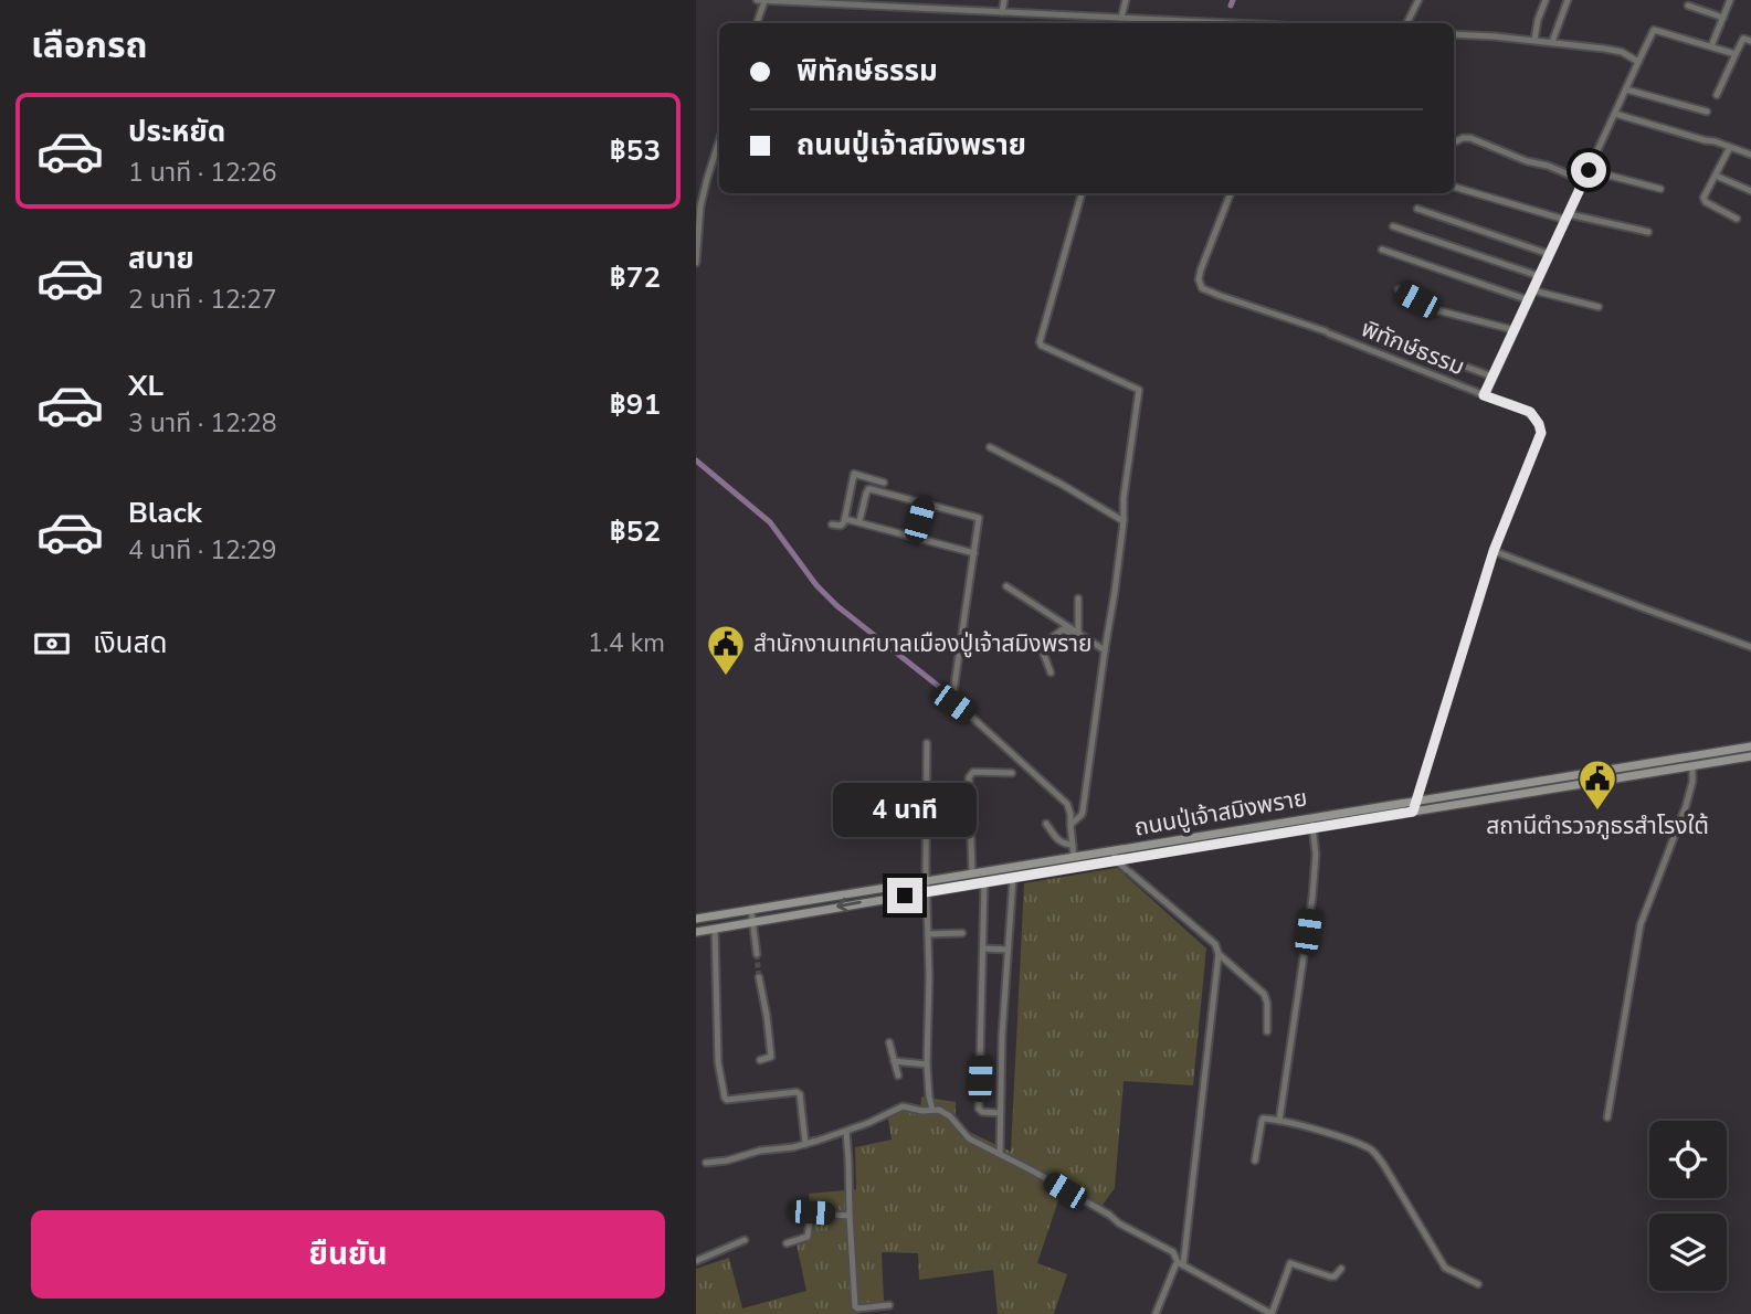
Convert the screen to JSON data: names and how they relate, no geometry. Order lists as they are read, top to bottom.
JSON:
{
  "streets": {
    "main road": ["ถนนปู่เจ้าสมิงพราย"],
    "street": ["พิทักษ์ธรรม"]
  },
  "crossings": [
    ["พิทักษ์ธรรม", "ถนนปู่เจ้าสมิงพราย"]
  ],
  "places": {
    "public building": ["สำนักงานเทศบาลเมืองปู่เจ้าสมิงพราย", "สถานีตำรวจภูธรสำโรงใต้"]
  },
  "page": {
    "heading": "เลือกรถ",
    "banner": ["พิทักษ์ธรรม", "ถนนปู่เจ้าสมิงพราย"],
    "list": [
      {
        "name": "ประหยัด",
        "note": "1 นาที · 12:26",
        "value": "฿53"
      },
      {
        "name": "สบาย",
        "note": "2 นาที · 12:27",
        "value": "฿72"
      },
      {
        "name": "XL",
        "note": "3 นาที · 12:28",
        "value": "฿91"
      },
      {
        "name": "Black",
        "note": "4 นาที · 12:29",
        "value": "฿52"
      }
    ],
    "pay": ["เงินสด", "1.4 km"],
    "bubble": "4 นาที",
    "buttons": "ยืนยัน"
  }
}
